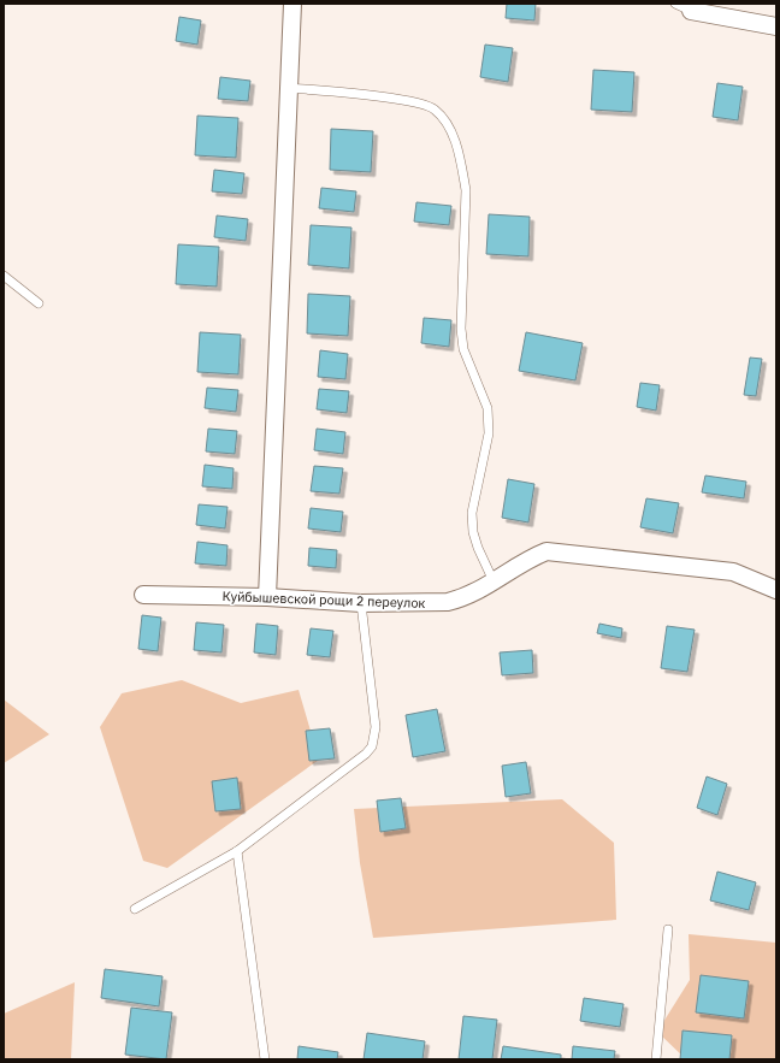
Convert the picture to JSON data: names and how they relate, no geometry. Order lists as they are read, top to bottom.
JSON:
{
  "streets": {
    "street": ["Куйбышевской рощи 2 переулок"]
  }
}
